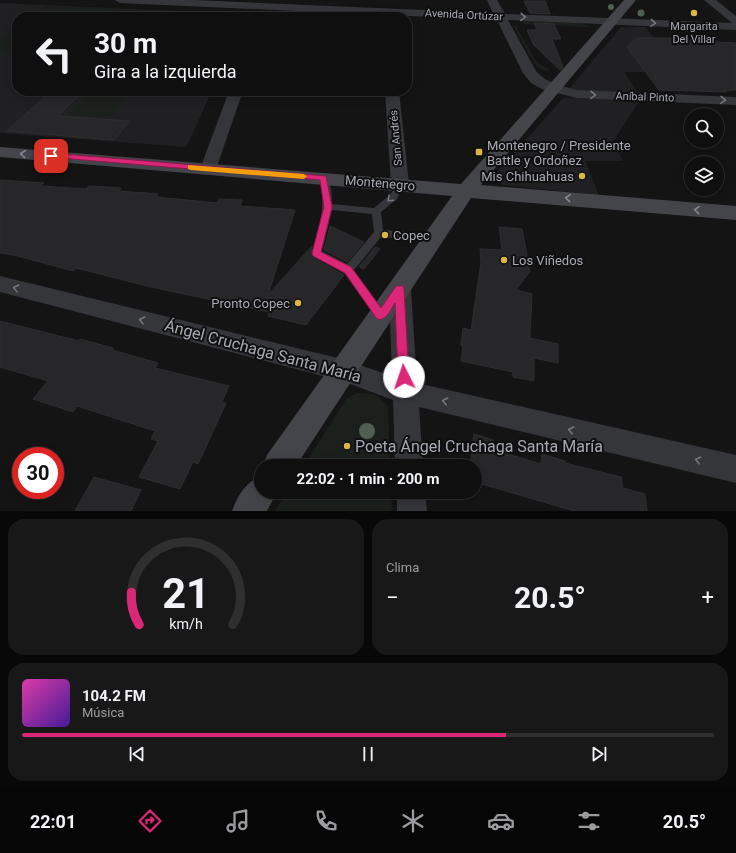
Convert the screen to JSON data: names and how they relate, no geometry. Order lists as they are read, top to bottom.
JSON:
{
  "streets": {
    "main road": ["Montenegro"],
    "street": [
      "Avenida Ortúzar",
      "Aníbal Pinto",
      "San Andrés",
      "Ángel Cruchaga Santa María"
    ]
  },
  "crossings": [
    ["Avenida Ortúzar", "Aníbal Pinto"],
    ["San Andrés", "Montenegro"]
  ],
  "one_way": [
    "Avenida Ortúzar",
    "Aníbal Pinto",
    "Montenegro",
    "Ángel Cruchaga Santa María"
  ],
  "places": {
    "other": [
      "Margarita Del Villar",
      "Mis Chihuahuas",
      "Copec",
      "Los Viñedos",
      "Pronto Copec",
      "Poeta Ángel Cruchaga Santa María"
    ],
    "transit": ["Montenegro / Presidente Battle y Ordoñez"]
  },
  "page": {
    "turn": ["30 m", "Gira a la izquierda"],
    "limit": "30",
    "trip": "22:02 · 1 min · 200 m",
    "tile": "Clima",
    "heat": ["−", "20.5°", "+"],
    "song": ["104.2 FM", "Música"],
    "tabs": ["22:01", "20.5°"],
    "gauge": ["21", "km/h"]
  }
}
